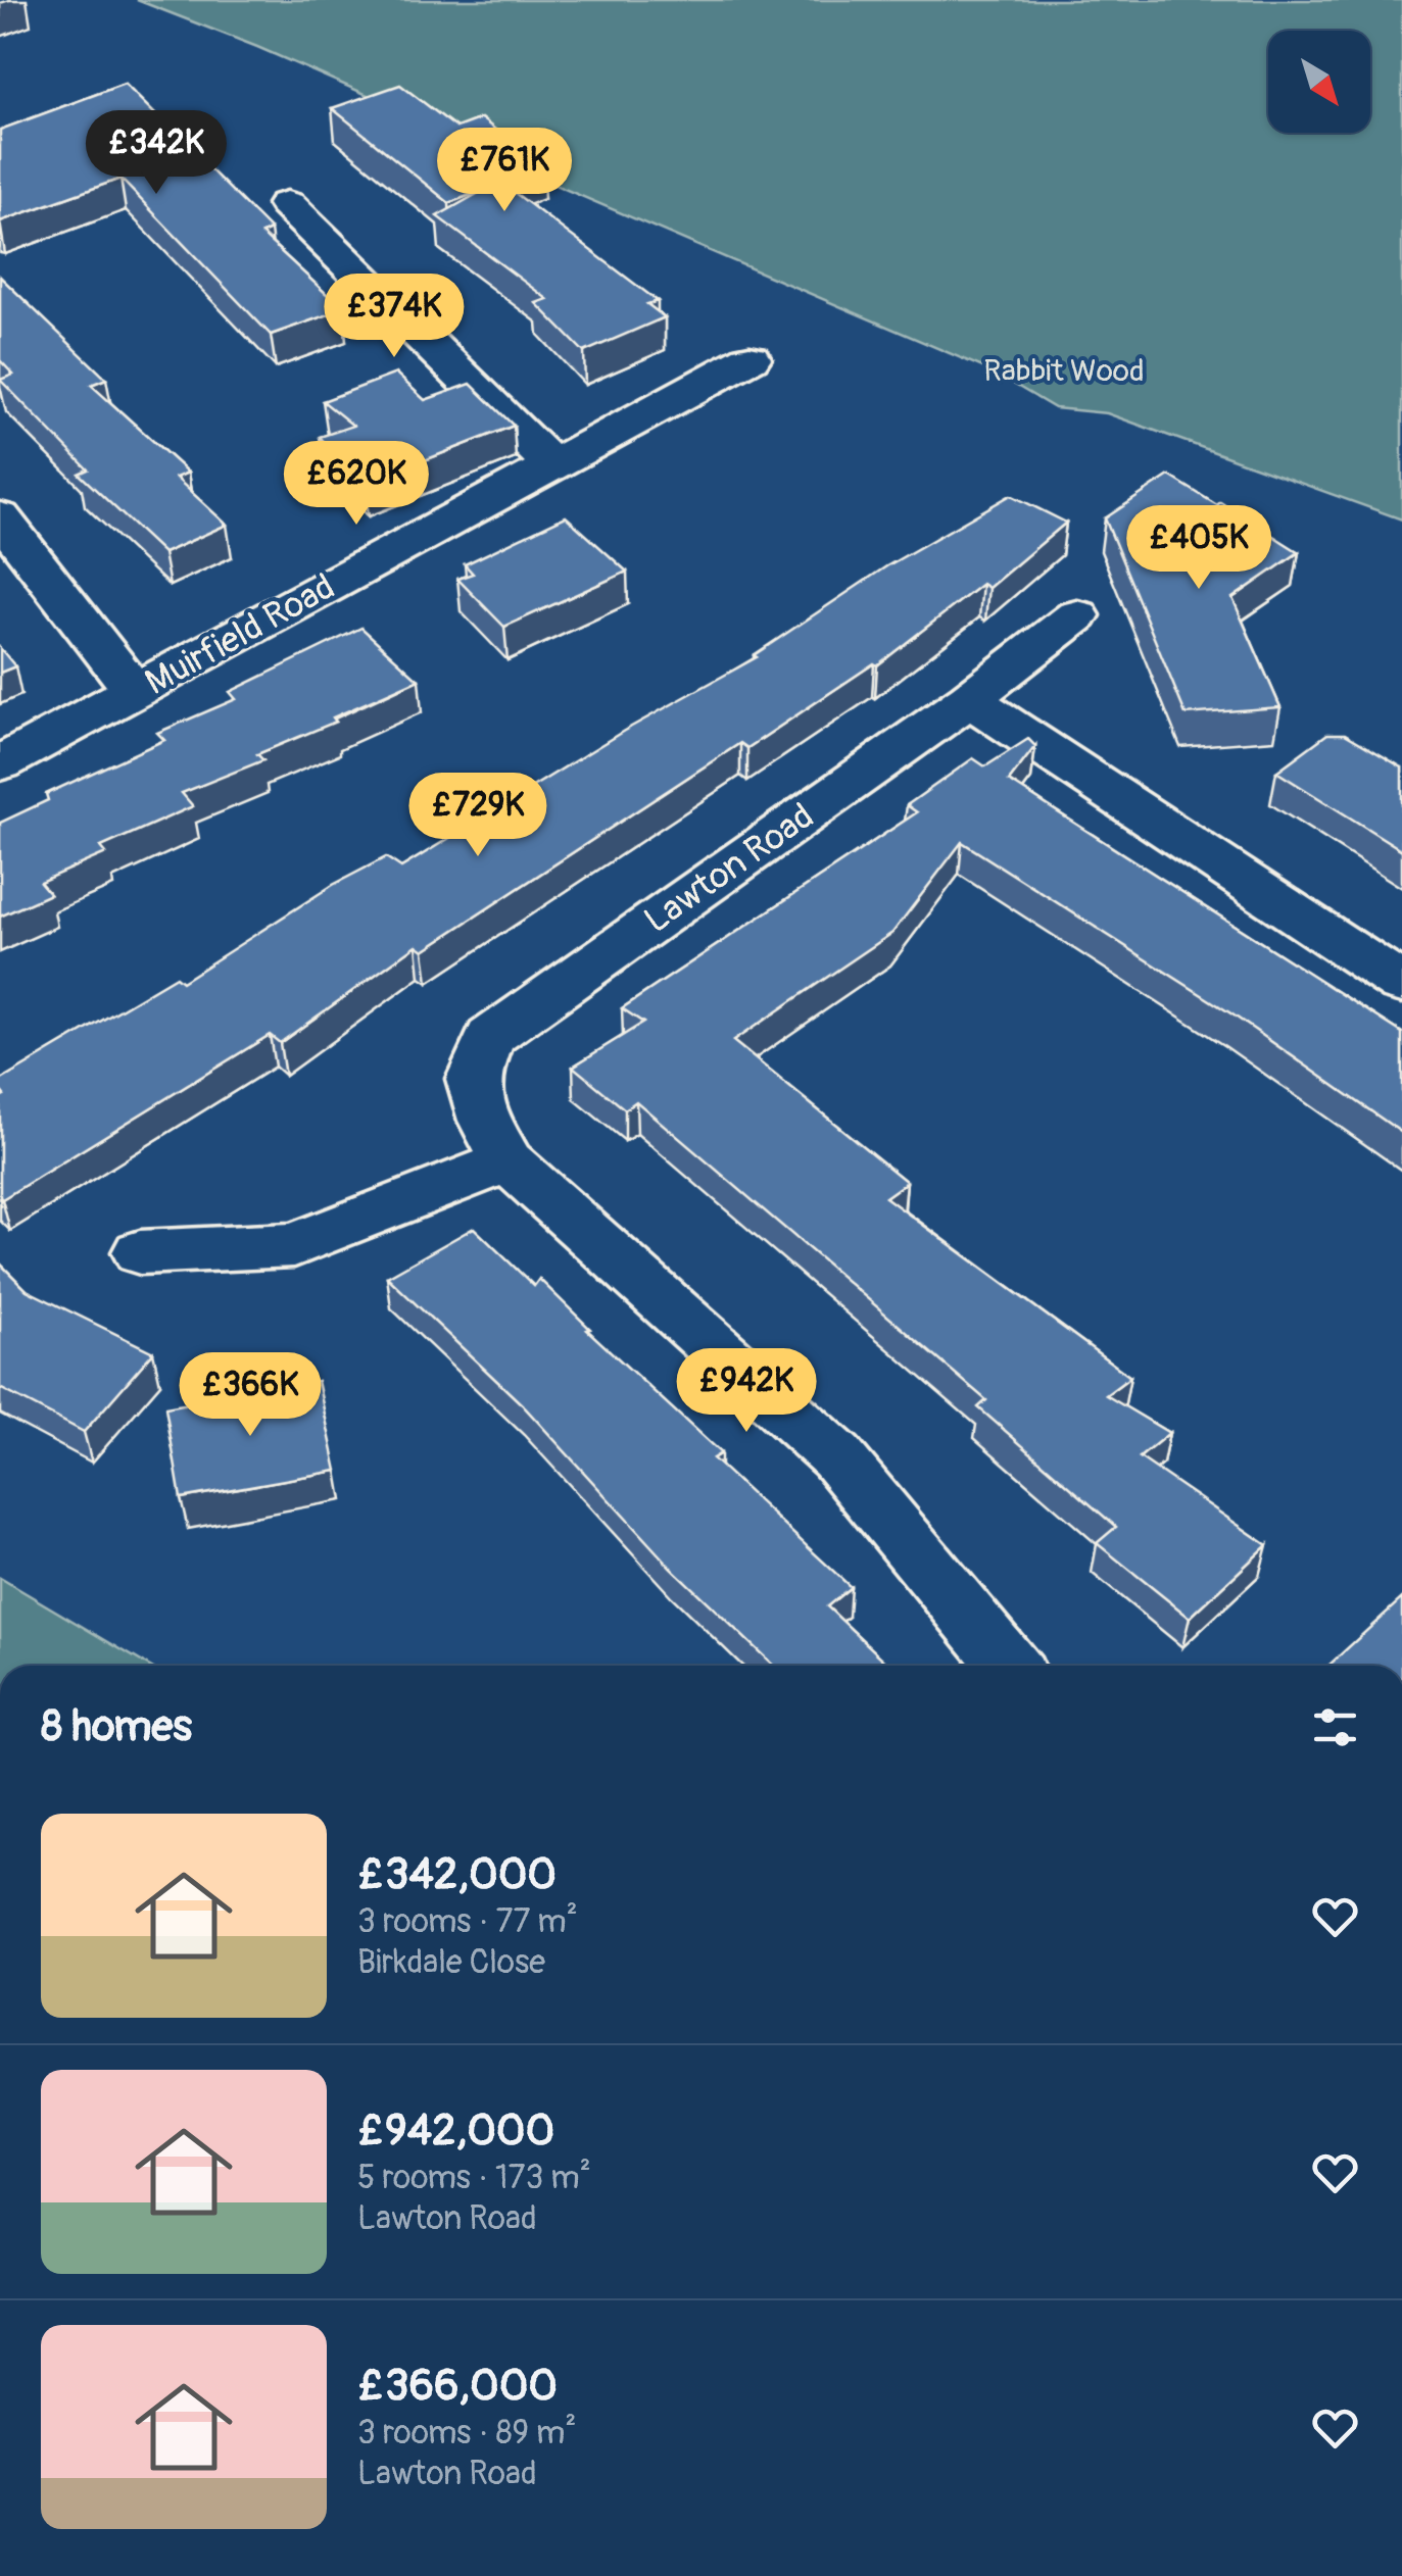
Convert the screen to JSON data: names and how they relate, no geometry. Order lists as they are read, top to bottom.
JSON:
{
  "streets": {
    "street": ["Muirfield Road", "Lawton Road"]
  },
  "parks": ["Rabbit Wood"],
  "north": "bottom right",
  "page": {
    "price": [
      "£342K",
      "£761K",
      "£374K",
      "£620K",
      "£405K",
      "£729K",
      "£942K",
      "£366K"
    ],
    "heading": "8 homes",
    "list": [
      {
        "name": "£342,000",
        "note": "3 rooms · 77 m² · Birkdale Close"
      },
      {
        "name": "£942,000",
        "note": "5 rooms · 173 m² · Lawton Road"
      },
      {
        "name": "£366,000",
        "note": "3 rooms · 89 m² · Lawton Road"
      }
    ]
  }
}
